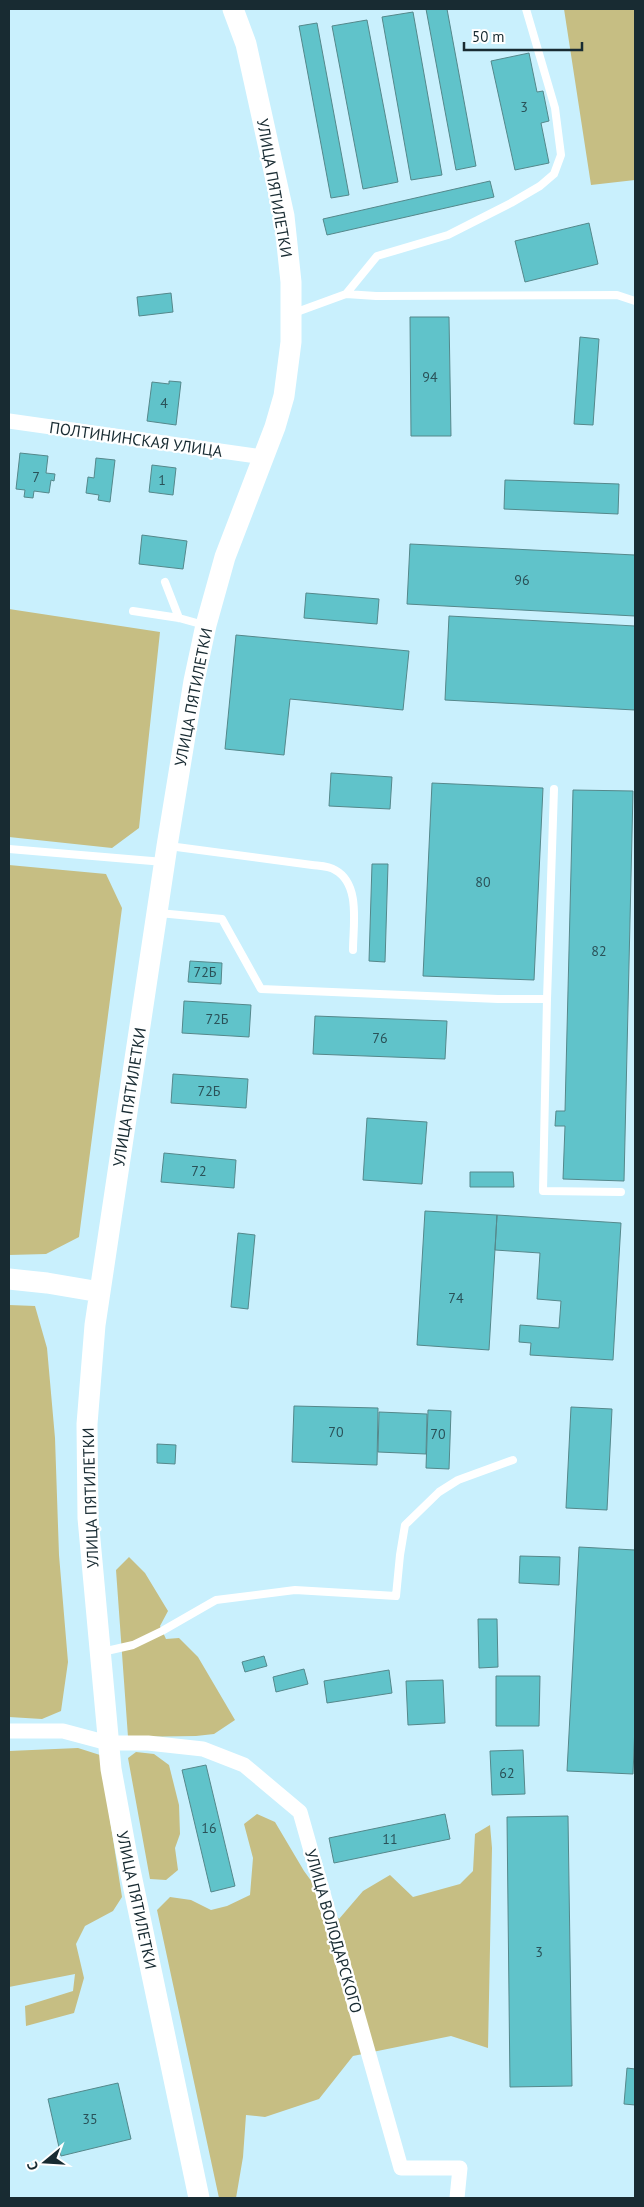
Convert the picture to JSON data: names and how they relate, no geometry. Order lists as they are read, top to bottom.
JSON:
{
  "streets": {
    "main road": ["УЛИЦА ПЯТИЛЕТКИ"],
    "street": ["ПОЛТИНИНСКАЯ УЛИЦА", "УЛИЦА ВОЛОДАРСКОГО"]
  },
  "crossings": [
    ["УЛИЦА ПЯТИЛЕТКИ", "ПОЛТИНИНСКАЯ УЛИЦА"],
    ["УЛИЦА ПЯТИЛЕТКИ", "УЛИЦА ВОЛОДАРСКОГО"]
  ],
  "house_numbers": [
    "3",
    "94",
    "4",
    "7",
    "1",
    "96",
    "80",
    "82",
    "72Б",
    "72Б",
    "76",
    "72Б",
    "72",
    "74",
    "70",
    "70",
    "62",
    "16",
    "11",
    "3",
    "35"
  ],
  "scale_bar": "50 m",
  "north": "left"
}
